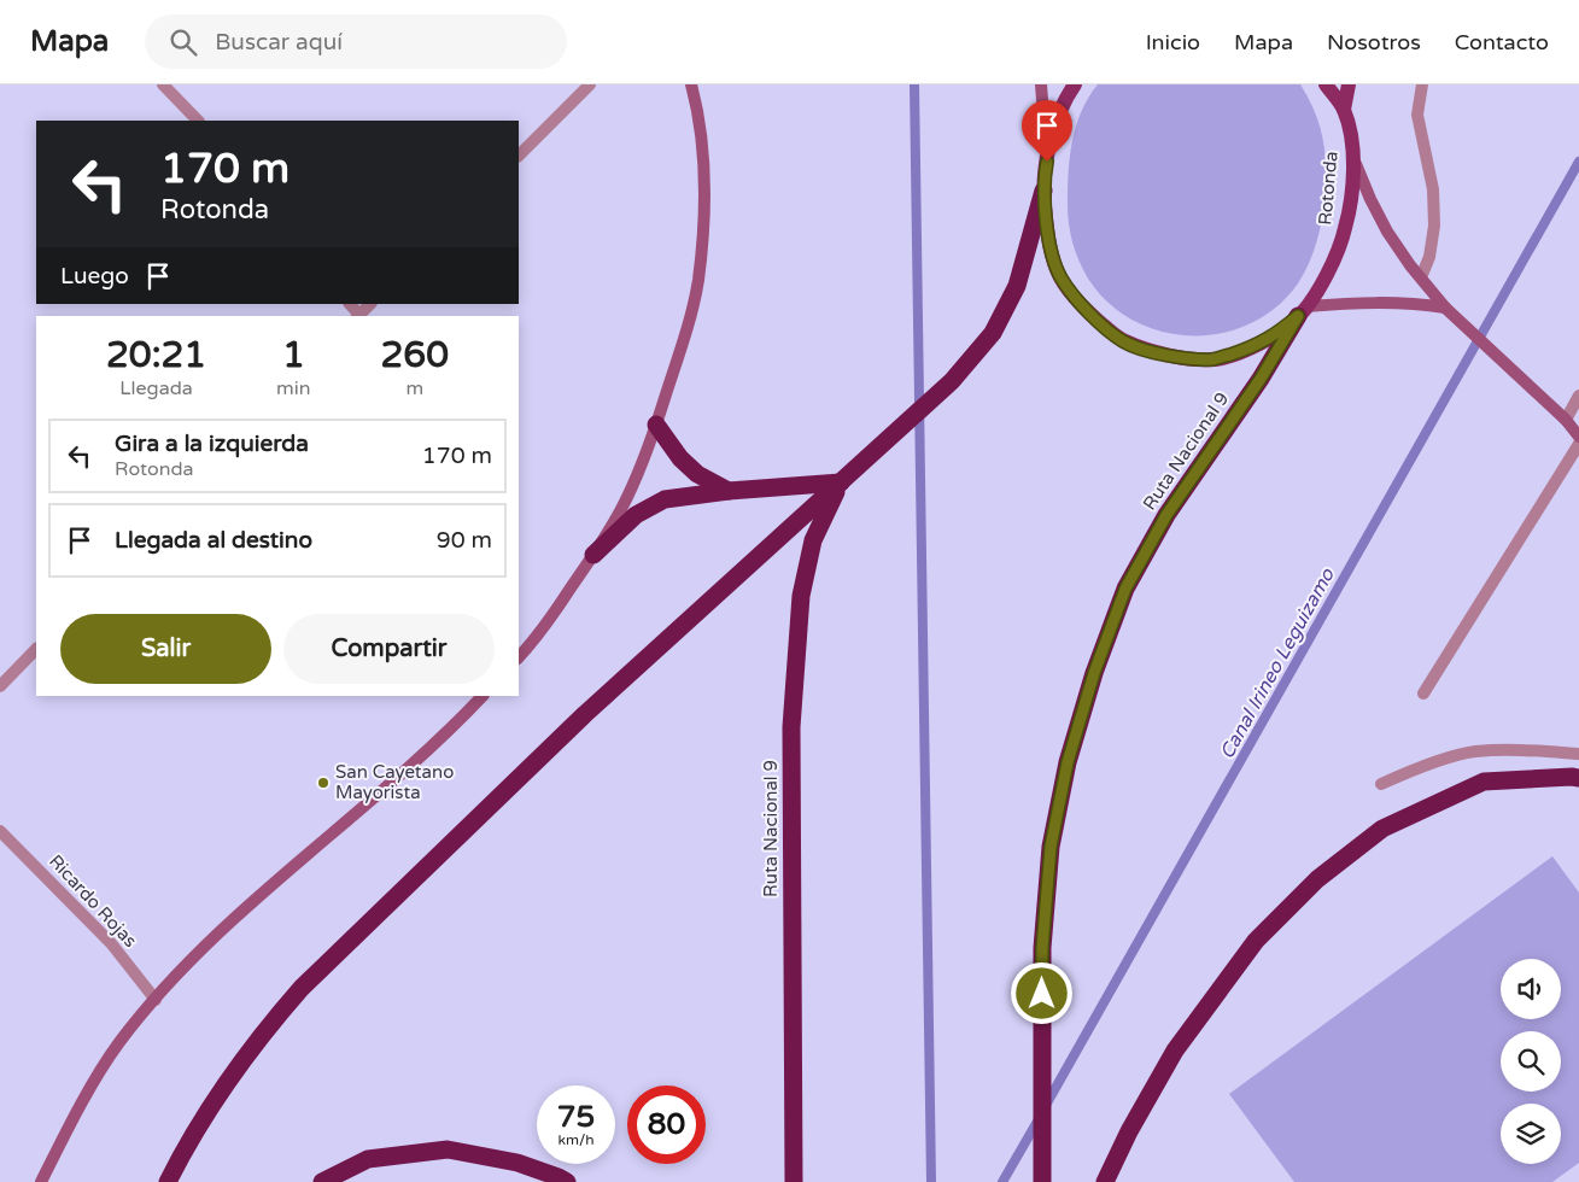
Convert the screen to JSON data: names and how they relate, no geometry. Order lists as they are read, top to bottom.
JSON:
{
  "streets": {
    "highway": ["Ruta Nacional 9"],
    "main road": ["Rotonda"],
    "street": ["Ricardo Rojas"]
  },
  "crossings": [
    ["Rotonda", "Ruta Nacional 9"]
  ],
  "water": ["Canal Irineo Leguizamo"],
  "places": ["San Cayetano Mayorista"],
  "page": {
    "header": "Mapa",
    "search": "Buscar aquí",
    "nav": [
      "Inicio",
      "Mapa",
      "Nosotros",
      "Contacto"
    ],
    "turn": ["170 m", "Rotonda"],
    "then": "Luego",
    "eta": [
      "20:21",
      "Llegada",
      "1",
      "min",
      "260",
      "m"
    ],
    "list": [
      {
        "name": "Gira a la izquierda",
        "note": "Rotonda",
        "value": "170 m"
      },
      {
        "name": "Llegada al destino",
        "value": "90 m"
      }
    ],
    "buttons": ["Salir", "Compartir"],
    "speed": "75 km/h",
    "limit": "80"
  }
}
